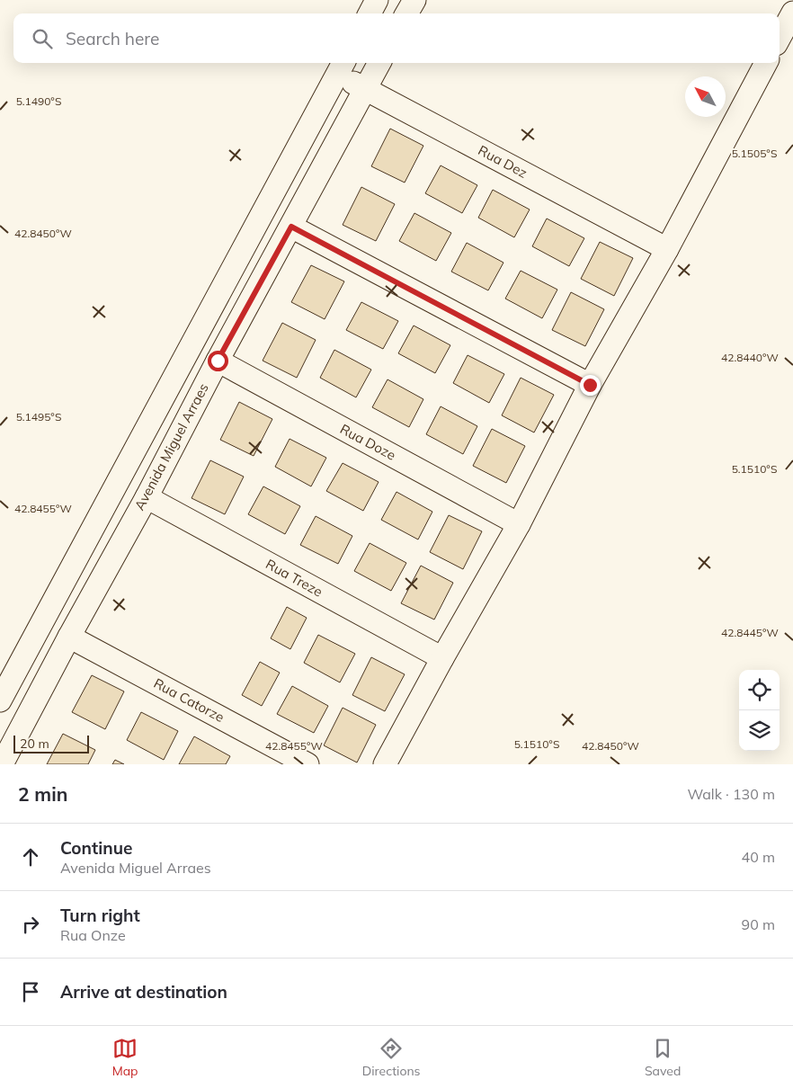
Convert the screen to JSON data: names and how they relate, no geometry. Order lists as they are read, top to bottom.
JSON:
{
  "streets": {
    "street": [
      "Rua Dez",
      "Rua Doze",
      "Avenida Miguel Arraes",
      "Rua Treze",
      "Rua Catorze"
    ]
  },
  "crossings": [
    ["Rua Dez", "Avenida Miguel Arraes"],
    ["Rua Doze", "Avenida Miguel Arraes"],
    ["Avenida Miguel Arraes", "Rua Treze"],
    ["Avenida Miguel Arraes", "Rua Catorze"]
  ],
  "scale_bar": "20 m",
  "north": "top left",
  "page": {
    "search": "Search here",
    "scale": "20 m",
    "heading": ["2 min", "Walk · 130 m"],
    "list": [
      ["Continue", "Avenida Miguel Arraes", "40 m"],
      ["Turn right", "Rua Onze", "90 m"],
      "Arrive at destination"
    ],
    "nav": ["Map", "Directions", "Saved"]
  },
  "coordinates": [
    "5.1490°S",
    "5.1505°S",
    "42.8450°W",
    "42.8440°W",
    "5.1495°S",
    "5.1510°S",
    "42.8455°W",
    "42.8445°W"
  ]
}
